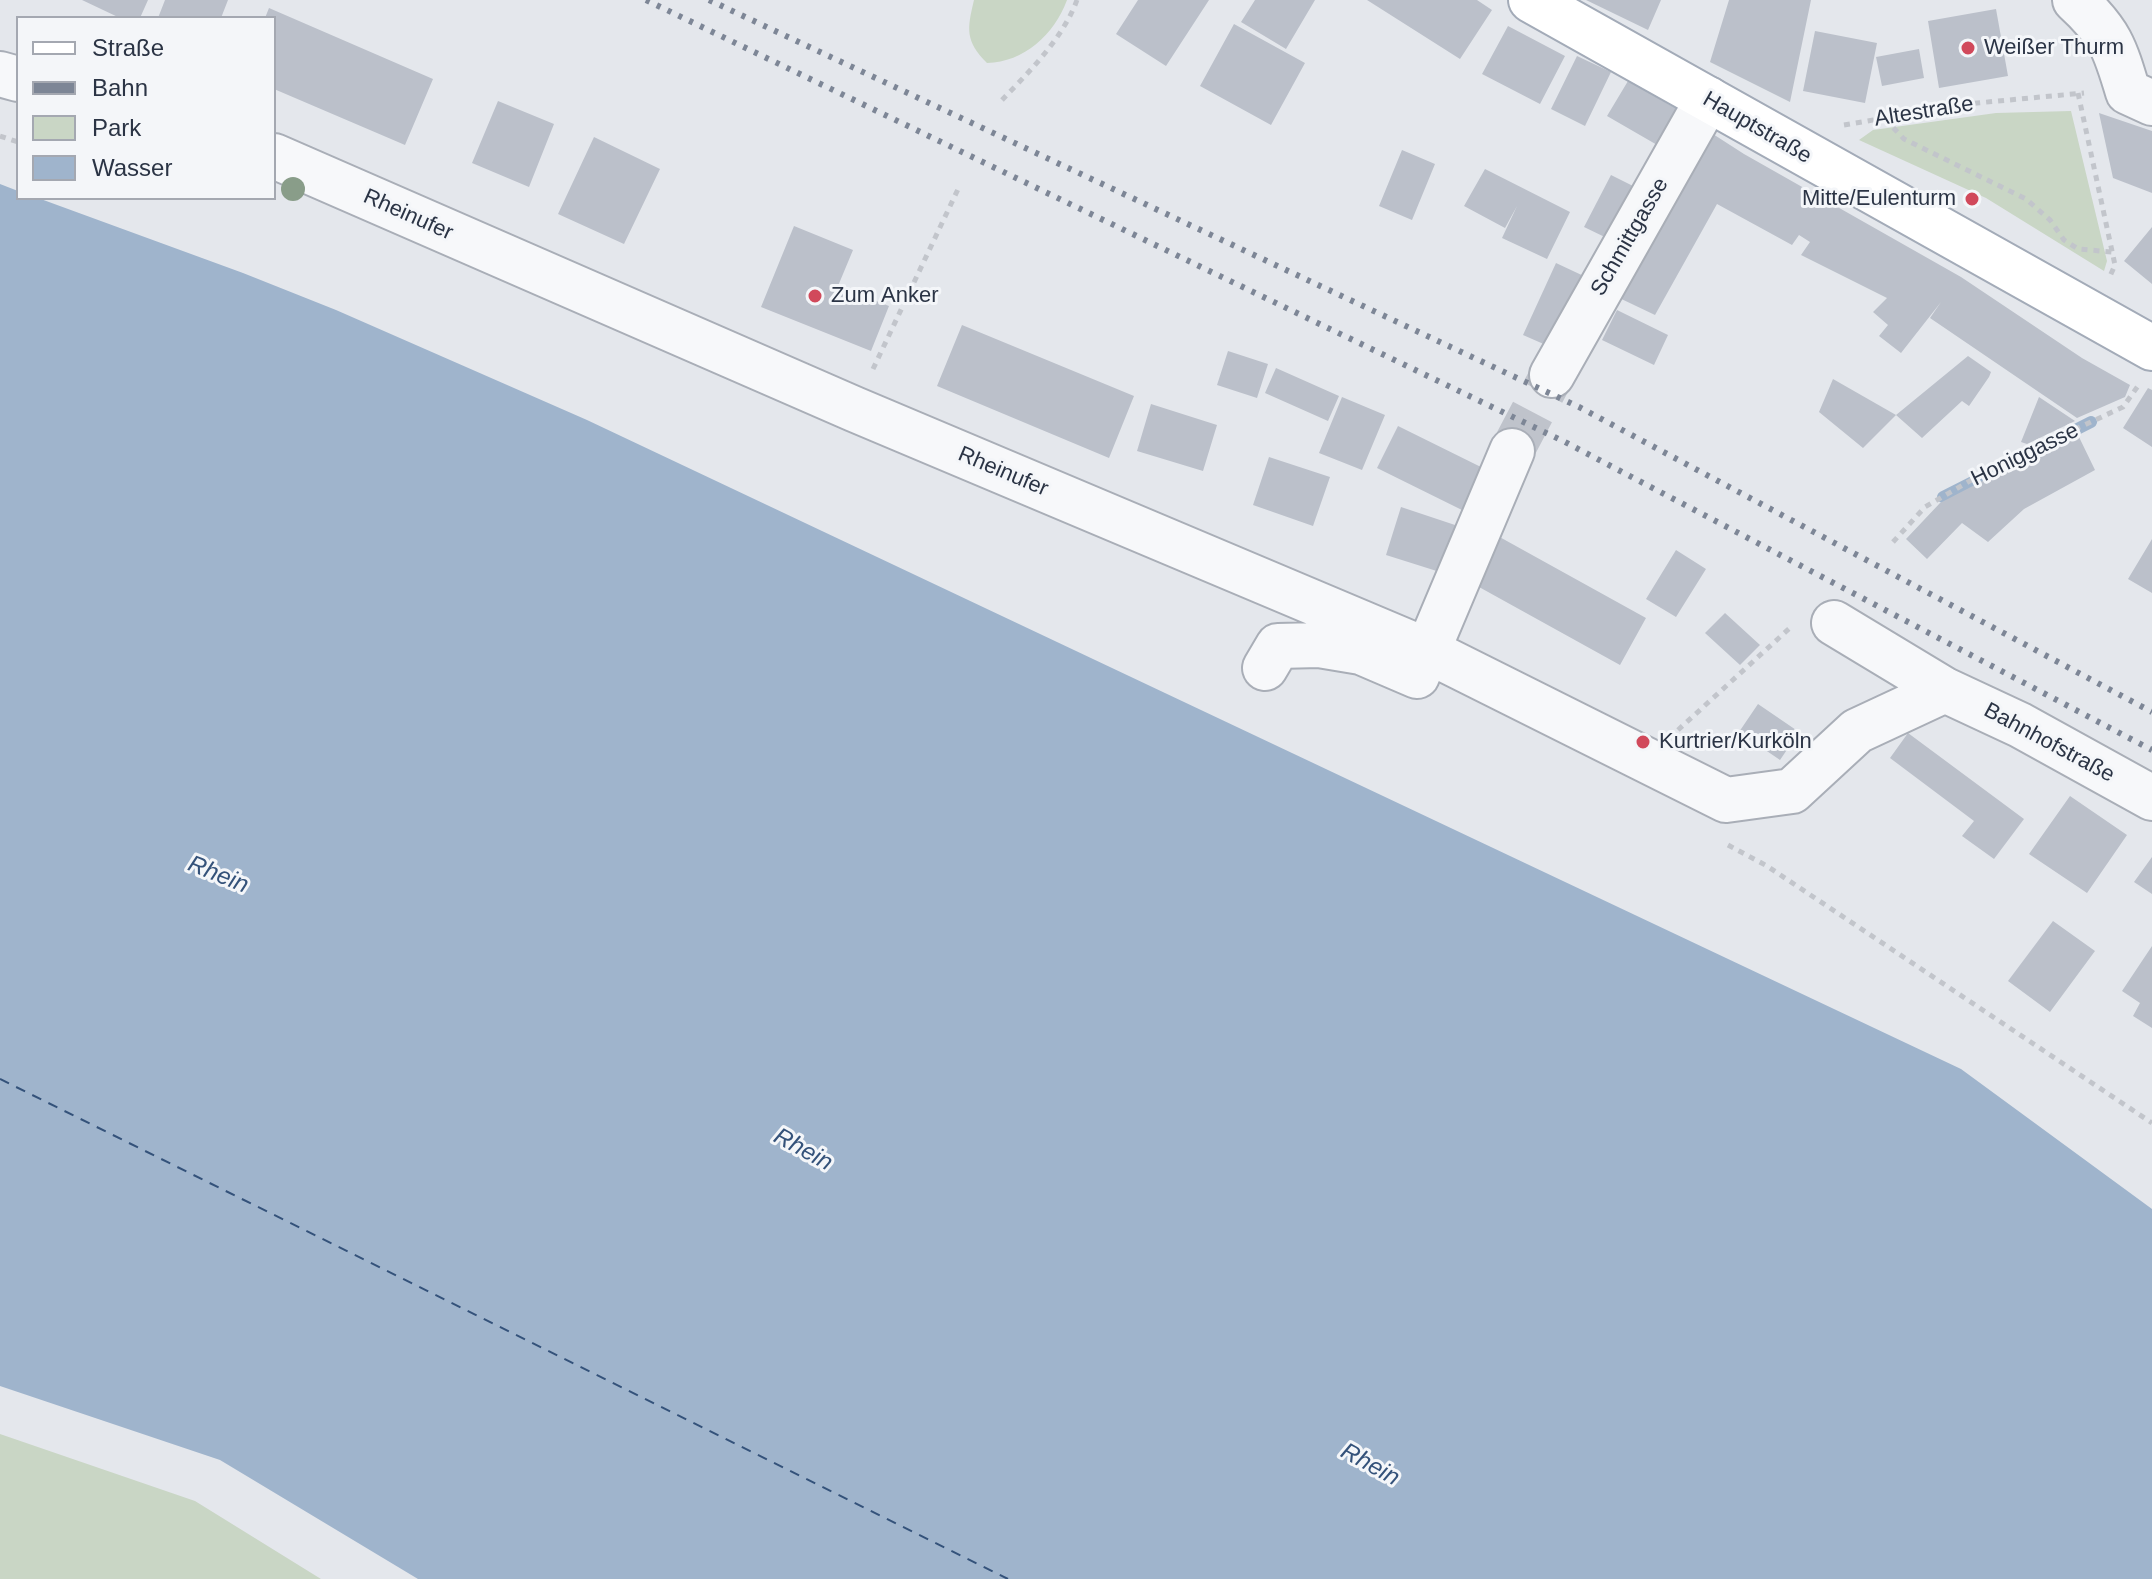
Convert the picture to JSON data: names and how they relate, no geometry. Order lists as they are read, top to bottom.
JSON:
{
  "streets": {
    "main road": ["Hauptstraße"],
    "street": ["Rheinufer", "Schmittgasse", "Bahnhofstraße"],
    "path": ["Altestraße", "Honiggasse"]
  },
  "crossings": [
    ["Hauptstraße", "Schmittgasse"],
    ["Hauptstraße", "Honiggasse"]
  ],
  "water": ["Rhein"],
  "places": [
    "Weißer Thurm",
    "Mitte/Eulenturm",
    "Zum Anker",
    "Kurtrier/Kurköln"
  ],
  "legend": [
    "Straße",
    "Bahn",
    "Park",
    "Wasser"
  ]
}
